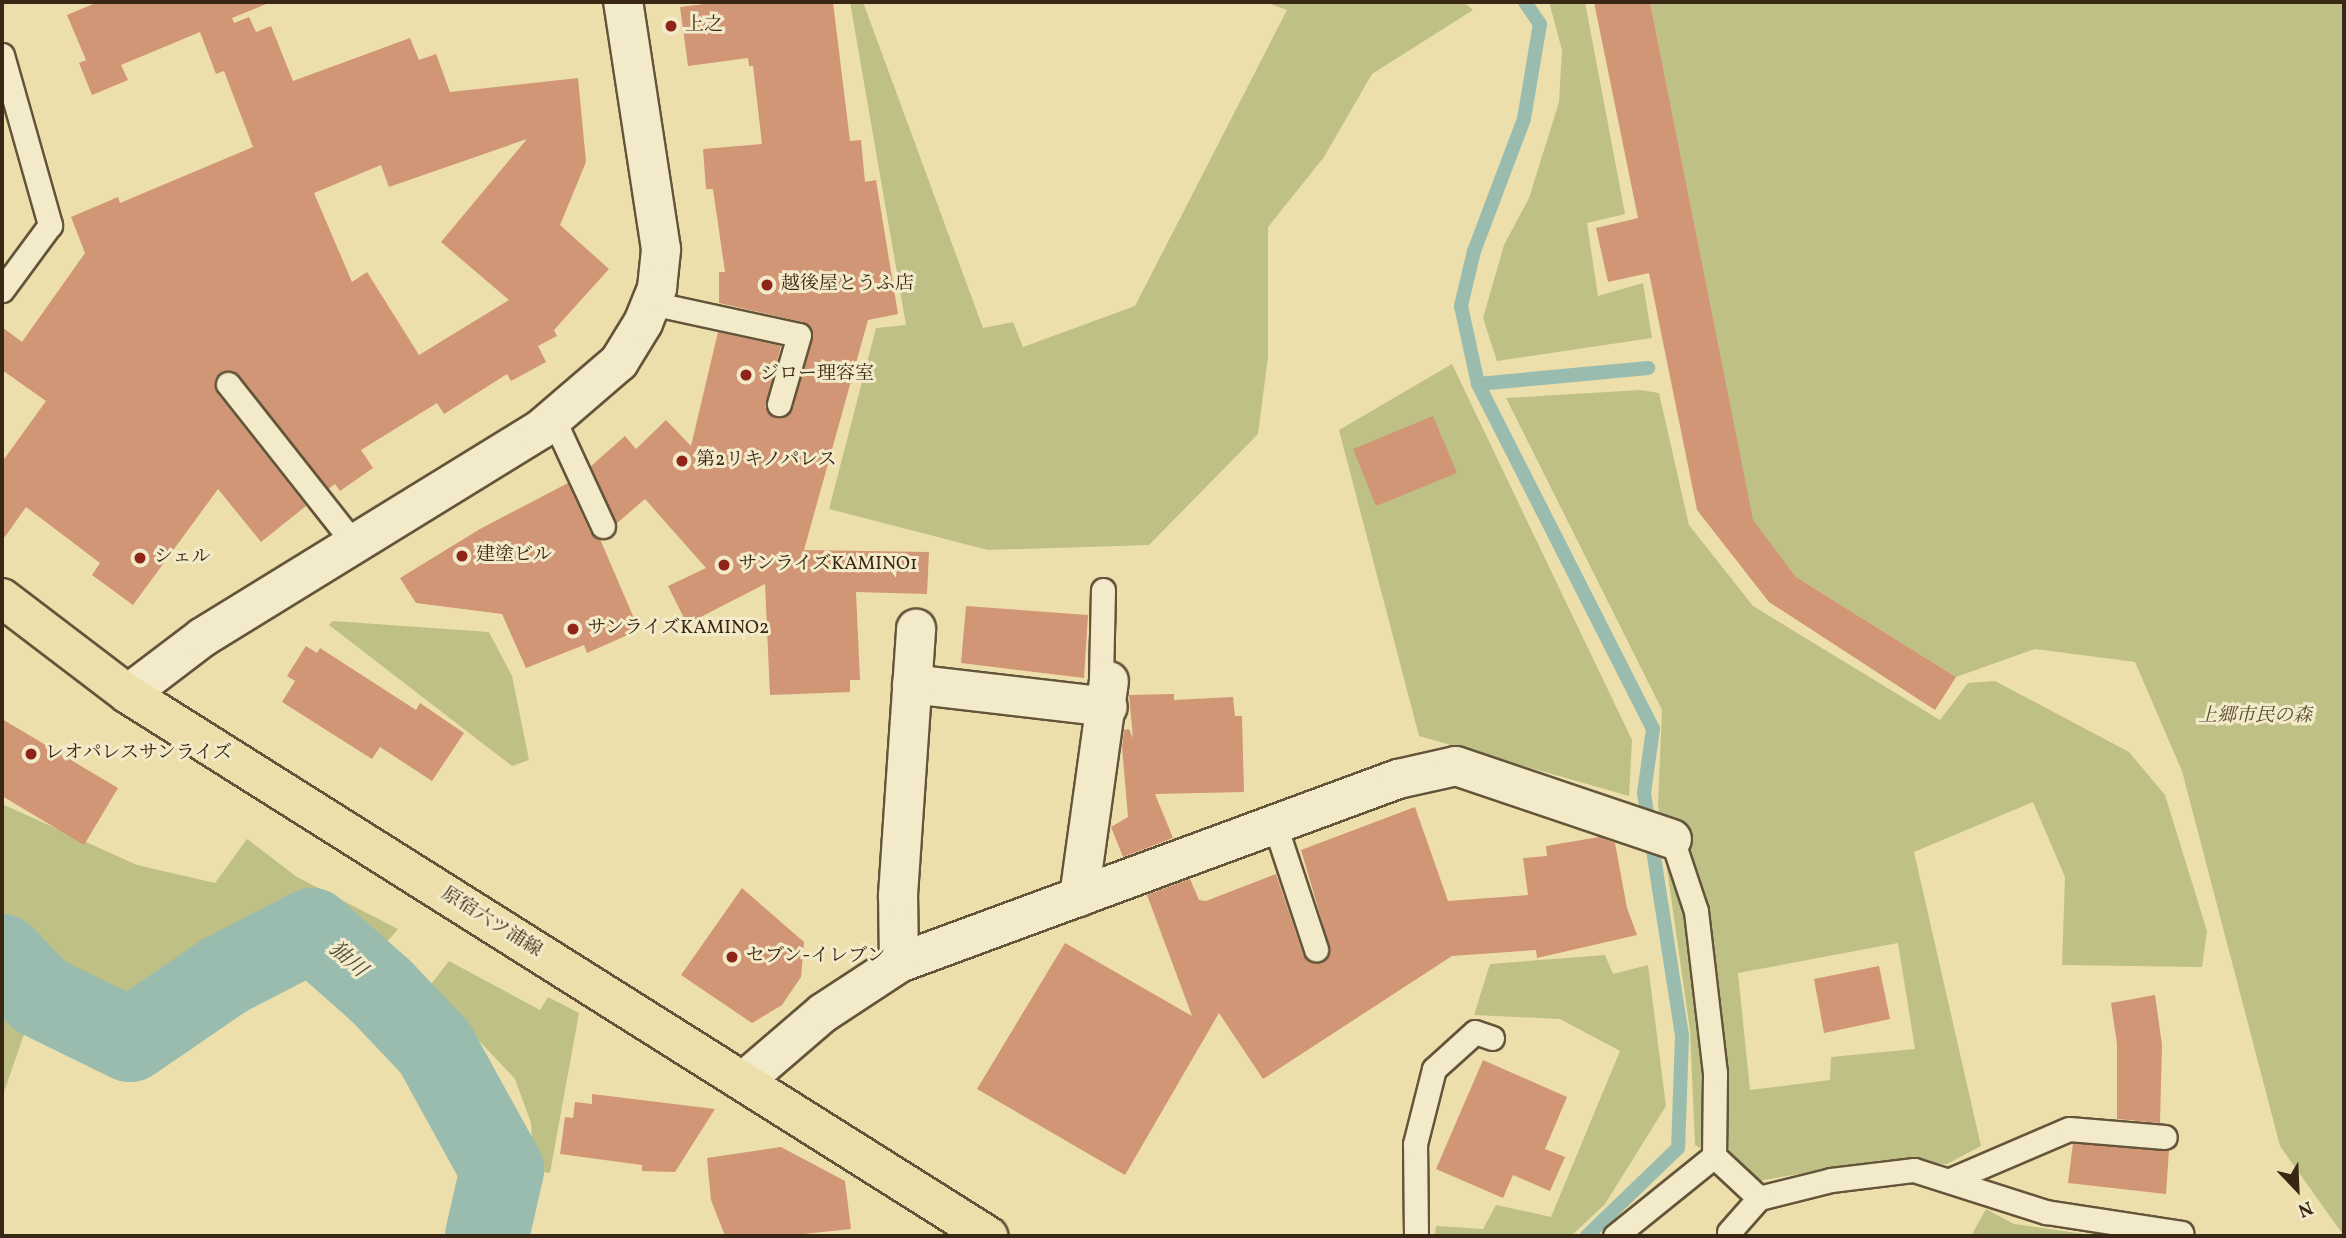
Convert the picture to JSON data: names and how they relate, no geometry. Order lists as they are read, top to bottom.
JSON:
{
  "streets": {
    "main road": ["原宿六ツ浦線"]
  },
  "water": ["㹨川"],
  "parks": ["上郷市民の森"],
  "places": [
    "上之",
    "越後屋とうふ店",
    "ジロー理容室",
    "第2リキノパレス",
    "建塗ビル",
    "シェル",
    "サンライズKAMINO1",
    "サンライズKAMINO2",
    "レオパレスサンライズ",
    "セブン-イレブン"
  ],
  "north": "bottom right"
}
